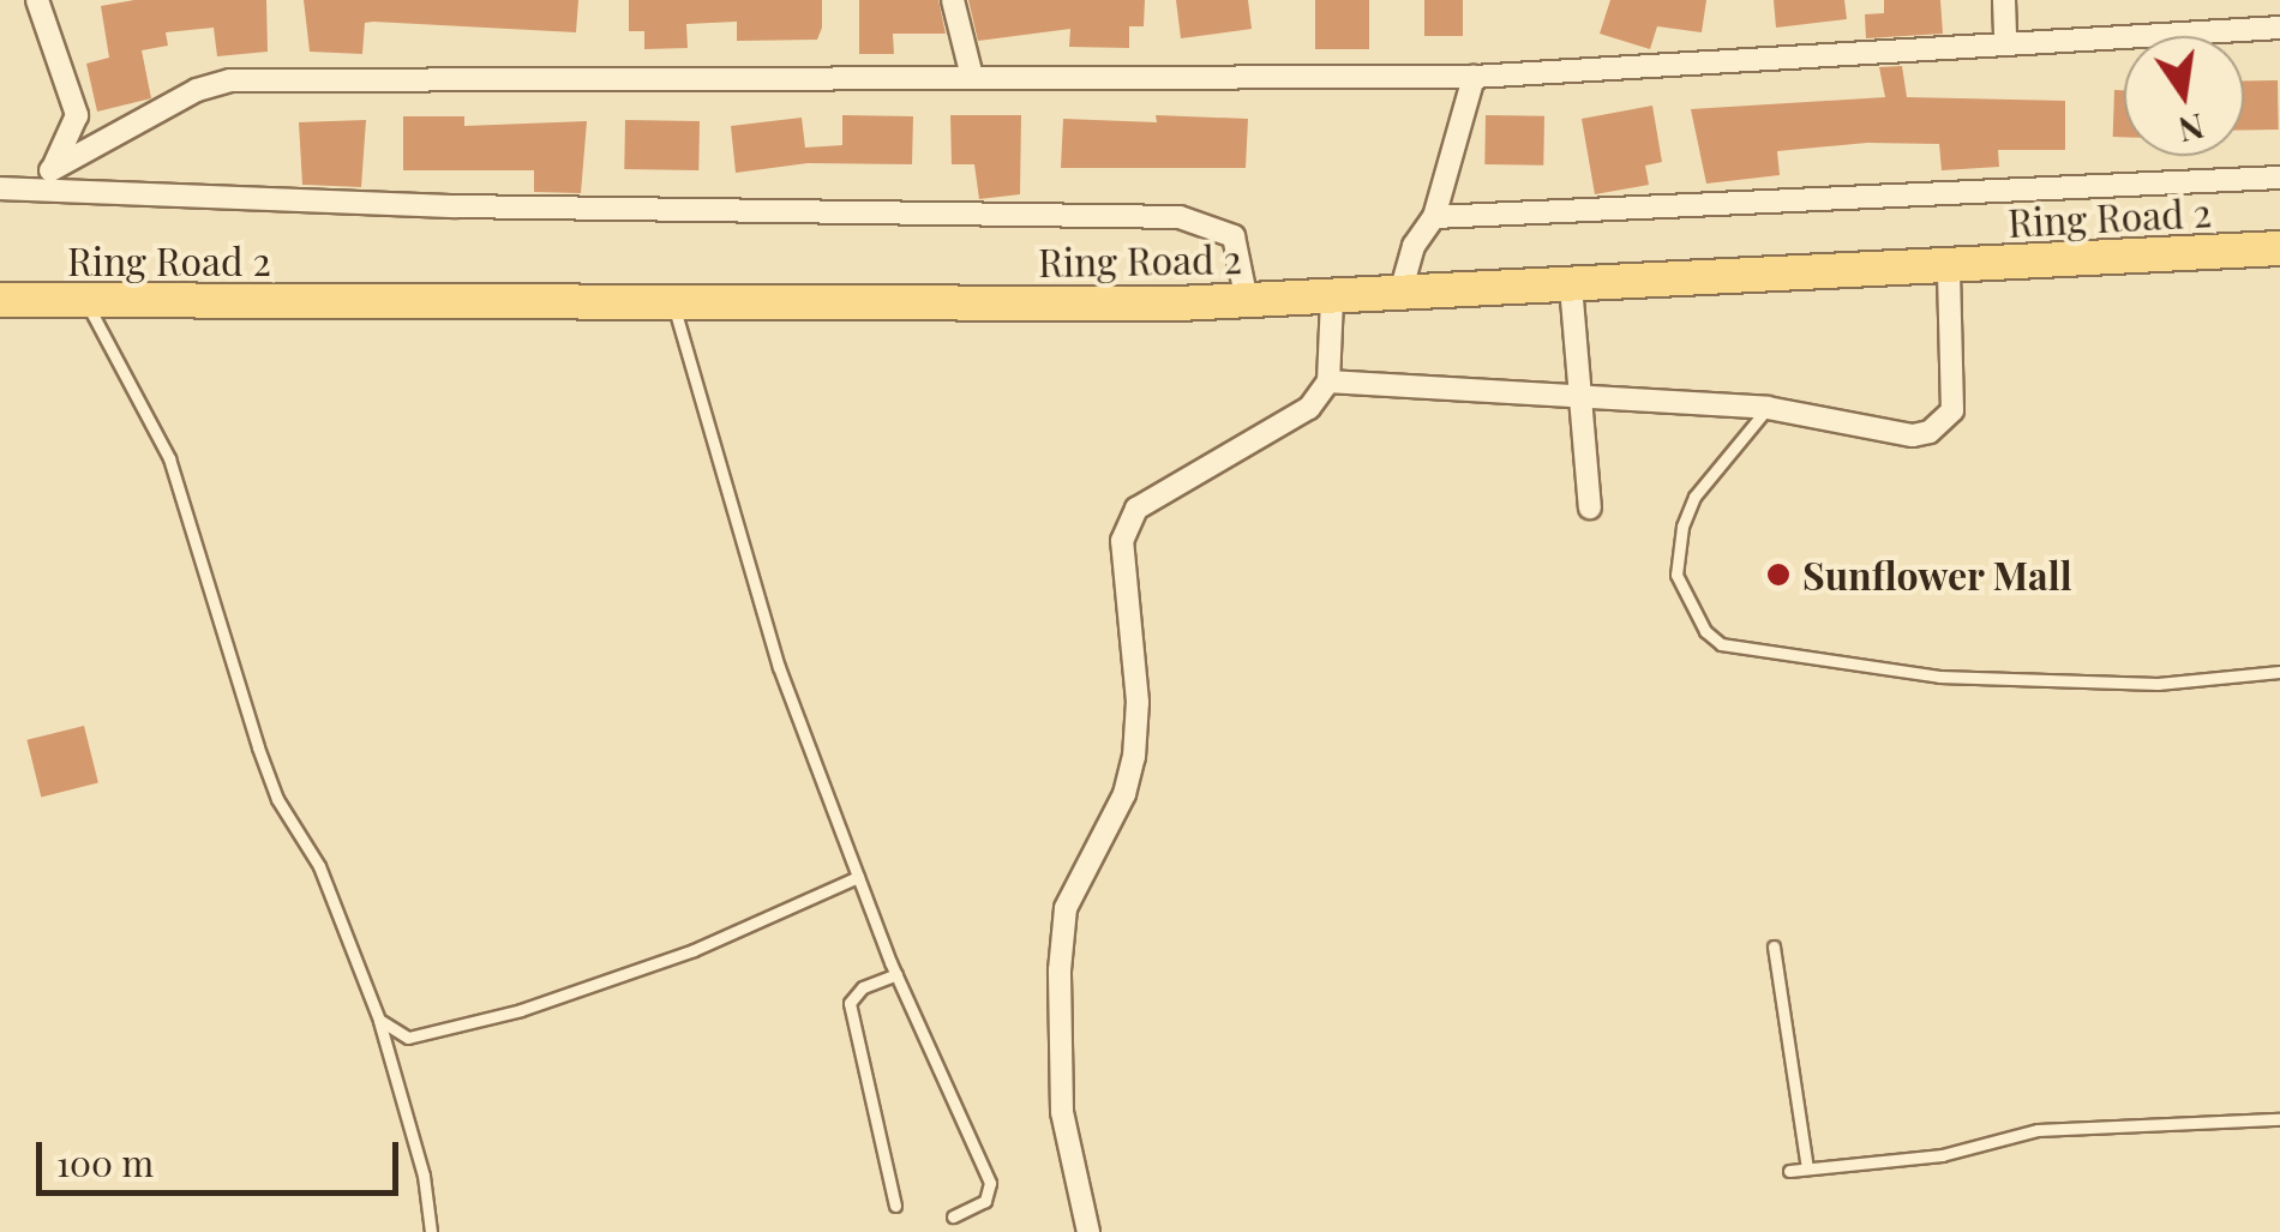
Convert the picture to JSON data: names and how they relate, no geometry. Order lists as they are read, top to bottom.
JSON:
{
  "streets": {
    "main road": ["Ring Road 2"]
  },
  "places": ["Sunflower Mall"],
  "scale_bar": "100 m",
  "north": "bottom"
}
